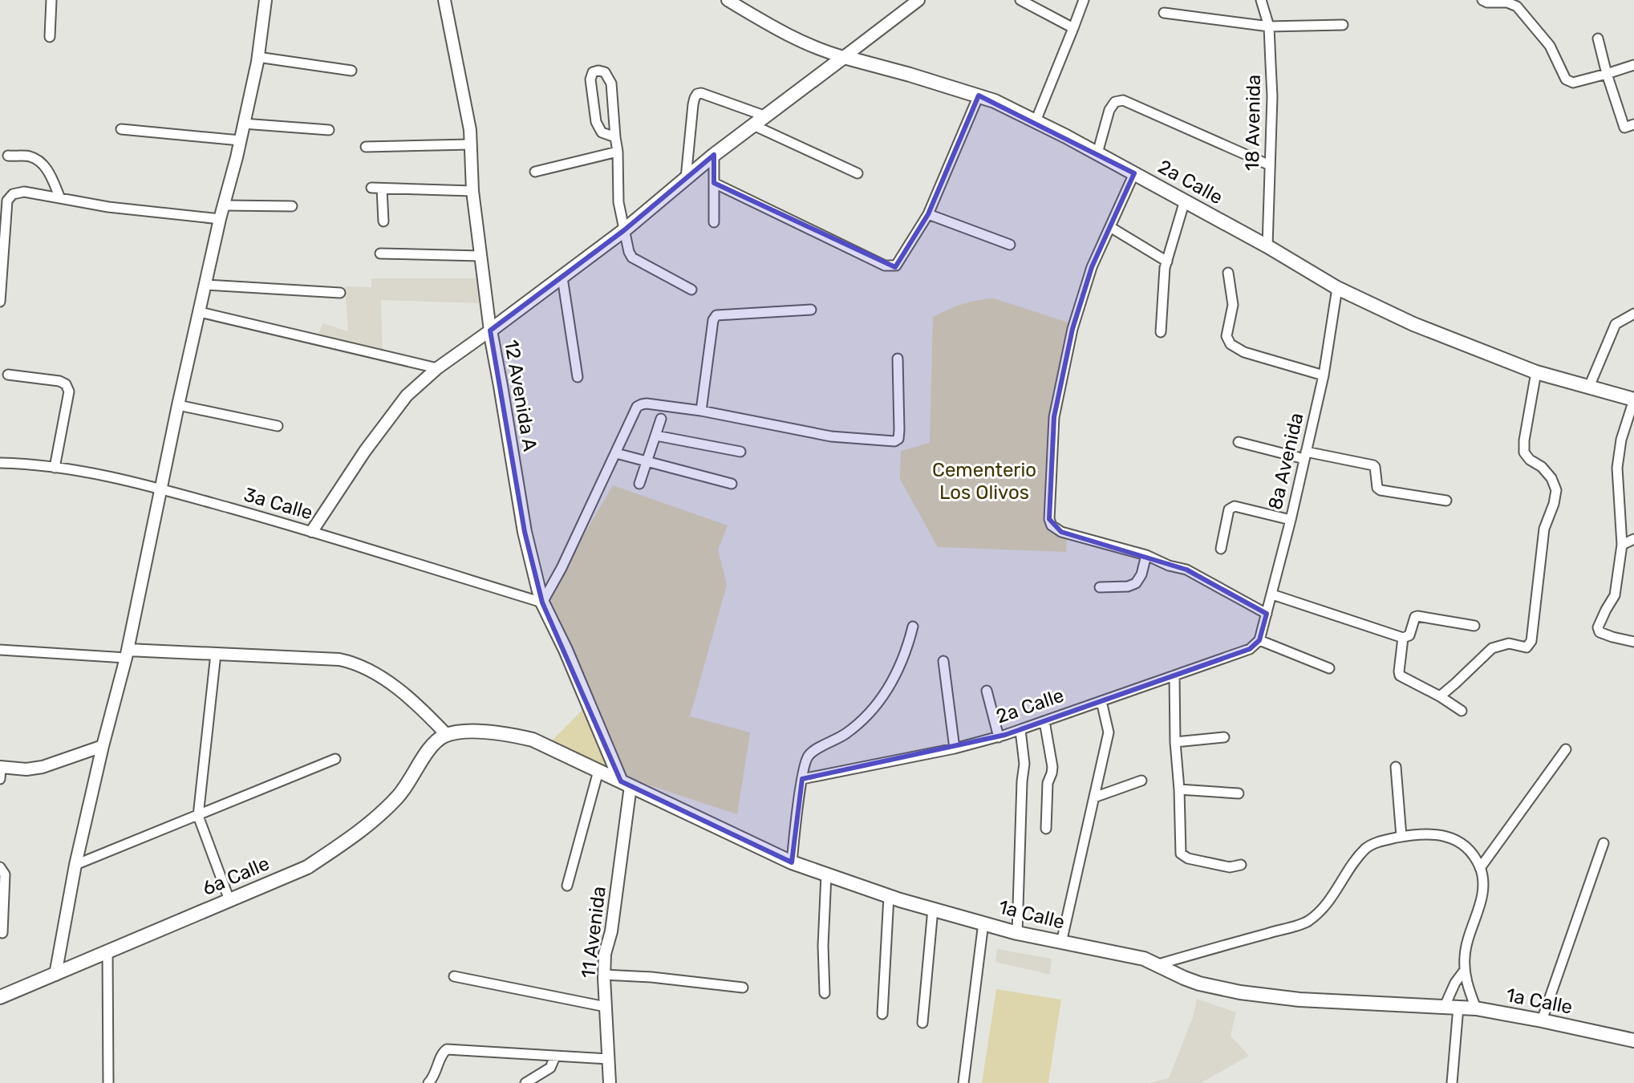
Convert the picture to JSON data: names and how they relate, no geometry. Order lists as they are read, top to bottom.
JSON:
{
  "streets": {
    "main road": [
      "2a Calle",
      "12 Avenida A",
      "6a Calle",
      "1a Calle"
    ],
    "street": [
      "18 Avenida",
      "8a Avenida",
      "3a Calle",
      "11 Avenida"
    ]
  },
  "crossings": [
    ["18 Avenida", "2a Calle"],
    ["2a Calle", "8a Avenida"],
    ["12 Avenida A", "3a Calle"],
    ["12 Avenida A", "1a Calle"],
    ["12 Avenida A", "11 Avenida"],
    ["6a Calle", "1a Calle"],
    ["1a Calle", "11 Avenida"]
  ],
  "parks": ["Cementerio Los Olivos"]
}
